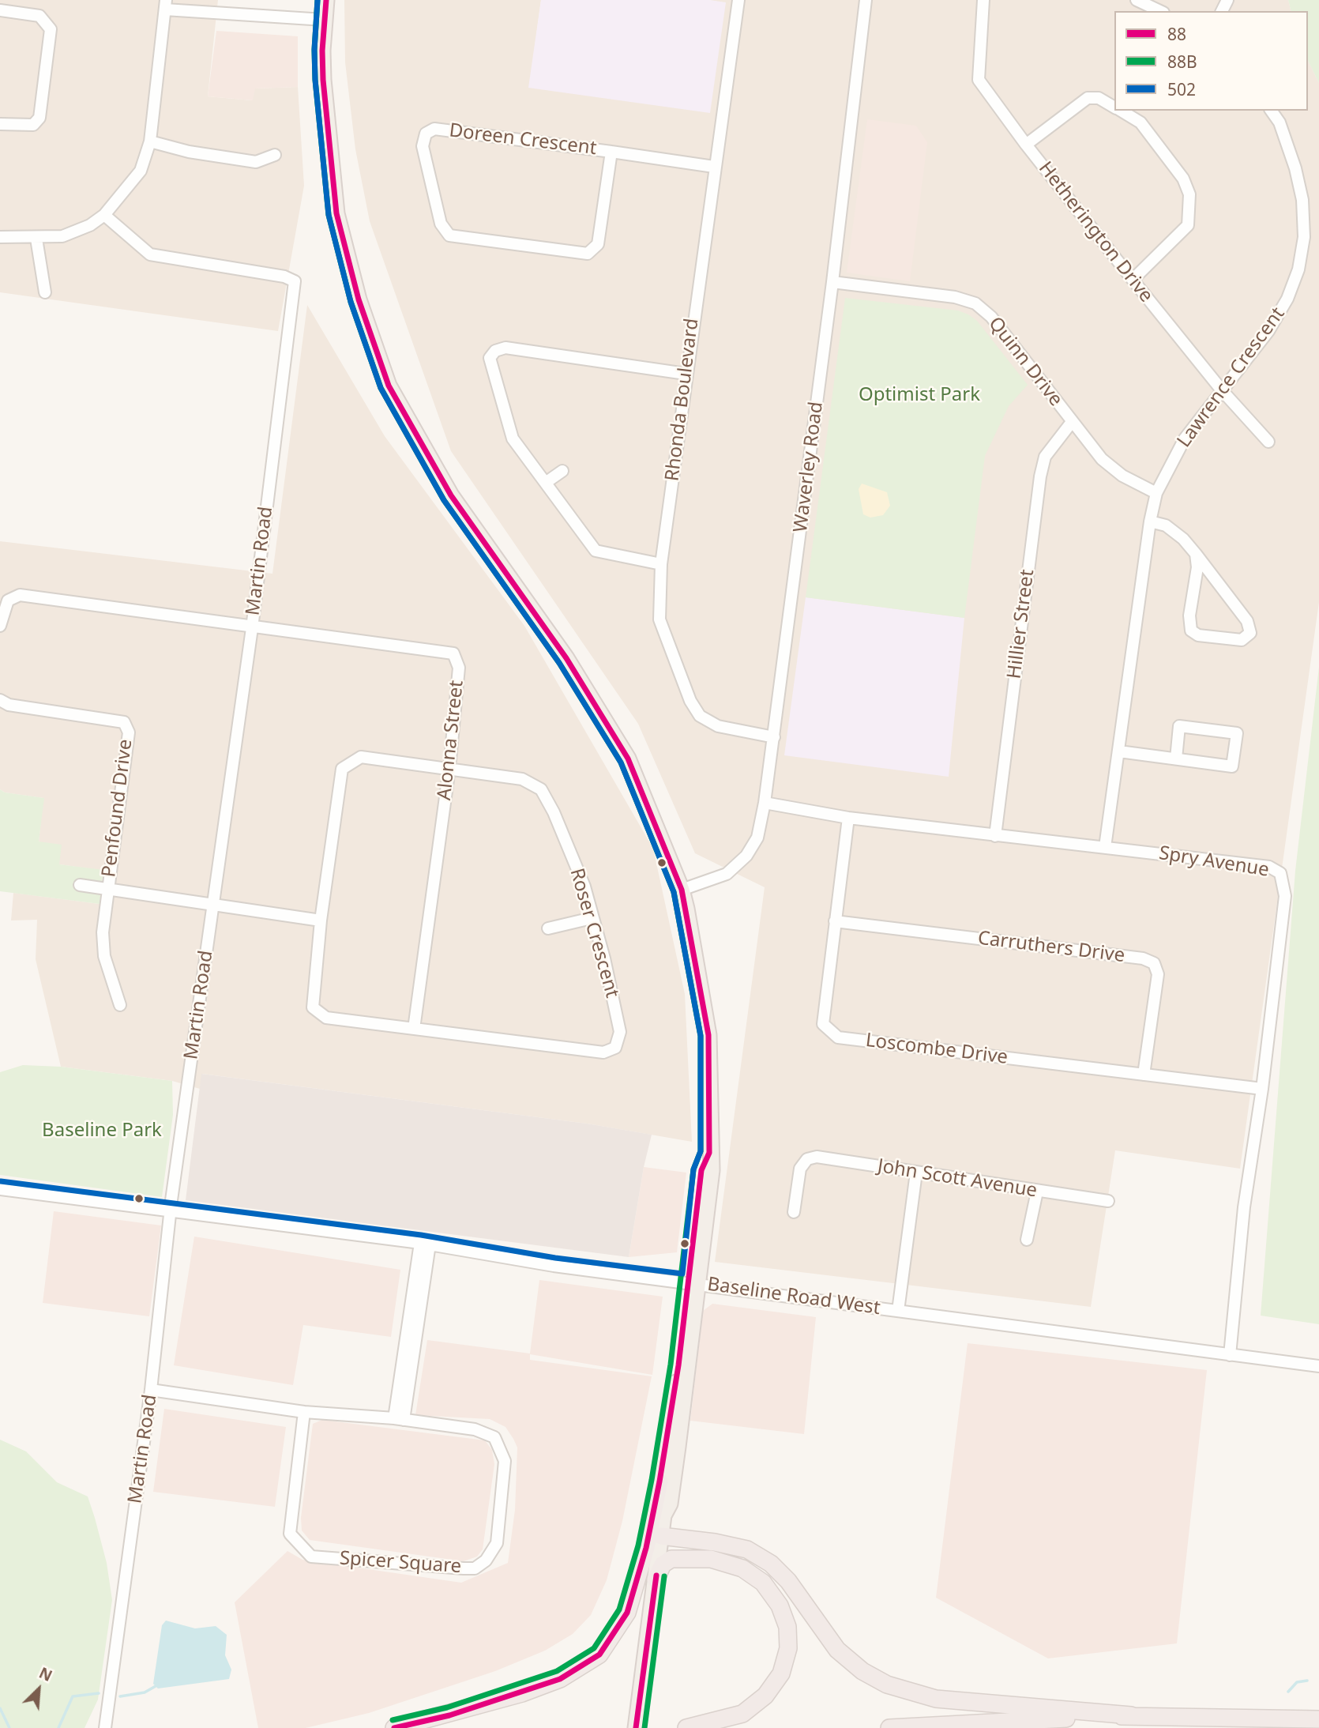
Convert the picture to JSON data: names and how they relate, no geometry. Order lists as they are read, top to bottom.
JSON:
{
  "streets": {
    "street": [
      "Doreen Crescent",
      "Hetherington Drive",
      "Quinn Drive",
      "Lawrence Crescent",
      "Rhonda Boulevard",
      "Waverley Road",
      "Martin Road",
      "Hillier Street",
      "Alonna Street",
      "Penfound Drive",
      "Spry Avenue",
      "Roser Crescent",
      "Carruthers Drive",
      "Loscombe Drive",
      "John Scott Avenue",
      "Baseline Road West",
      "Spicer Square"
    ]
  },
  "crossings": [
    ["Doreen Crescent", "Rhonda Boulevard"],
    ["Hetherington Drive", "Lawrence Crescent"],
    ["Quinn Drive", "Lawrence Crescent"],
    ["Quinn Drive", "Waverley Road"],
    ["Quinn Drive", "Hillier Street"],
    ["Lawrence Crescent", "Spry Avenue"],
    ["Rhonda Boulevard", "Waverley Road"],
    ["Waverley Road", "Spry Avenue"],
    ["Martin Road", "Alonna Street"],
    ["Martin Road", "Baseline Road West"],
    ["Martin Road", "Spicer Square"],
    ["Hillier Street", "Spry Avenue"],
    ["Alonna Street", "Roser Crescent"],
    ["Spry Avenue", "Loscombe Drive"],
    ["Spry Avenue", "Baseline Road West"],
    ["Carruthers Drive", "Loscombe Drive"]
  ],
  "parks": ["Optimist Park", "Baseline Park"],
  "lines": ["transit line 88", "transit line 88B", "transit line 502"],
  "legend": ["88", "88B", "502"],
  "north": "top right"
}
